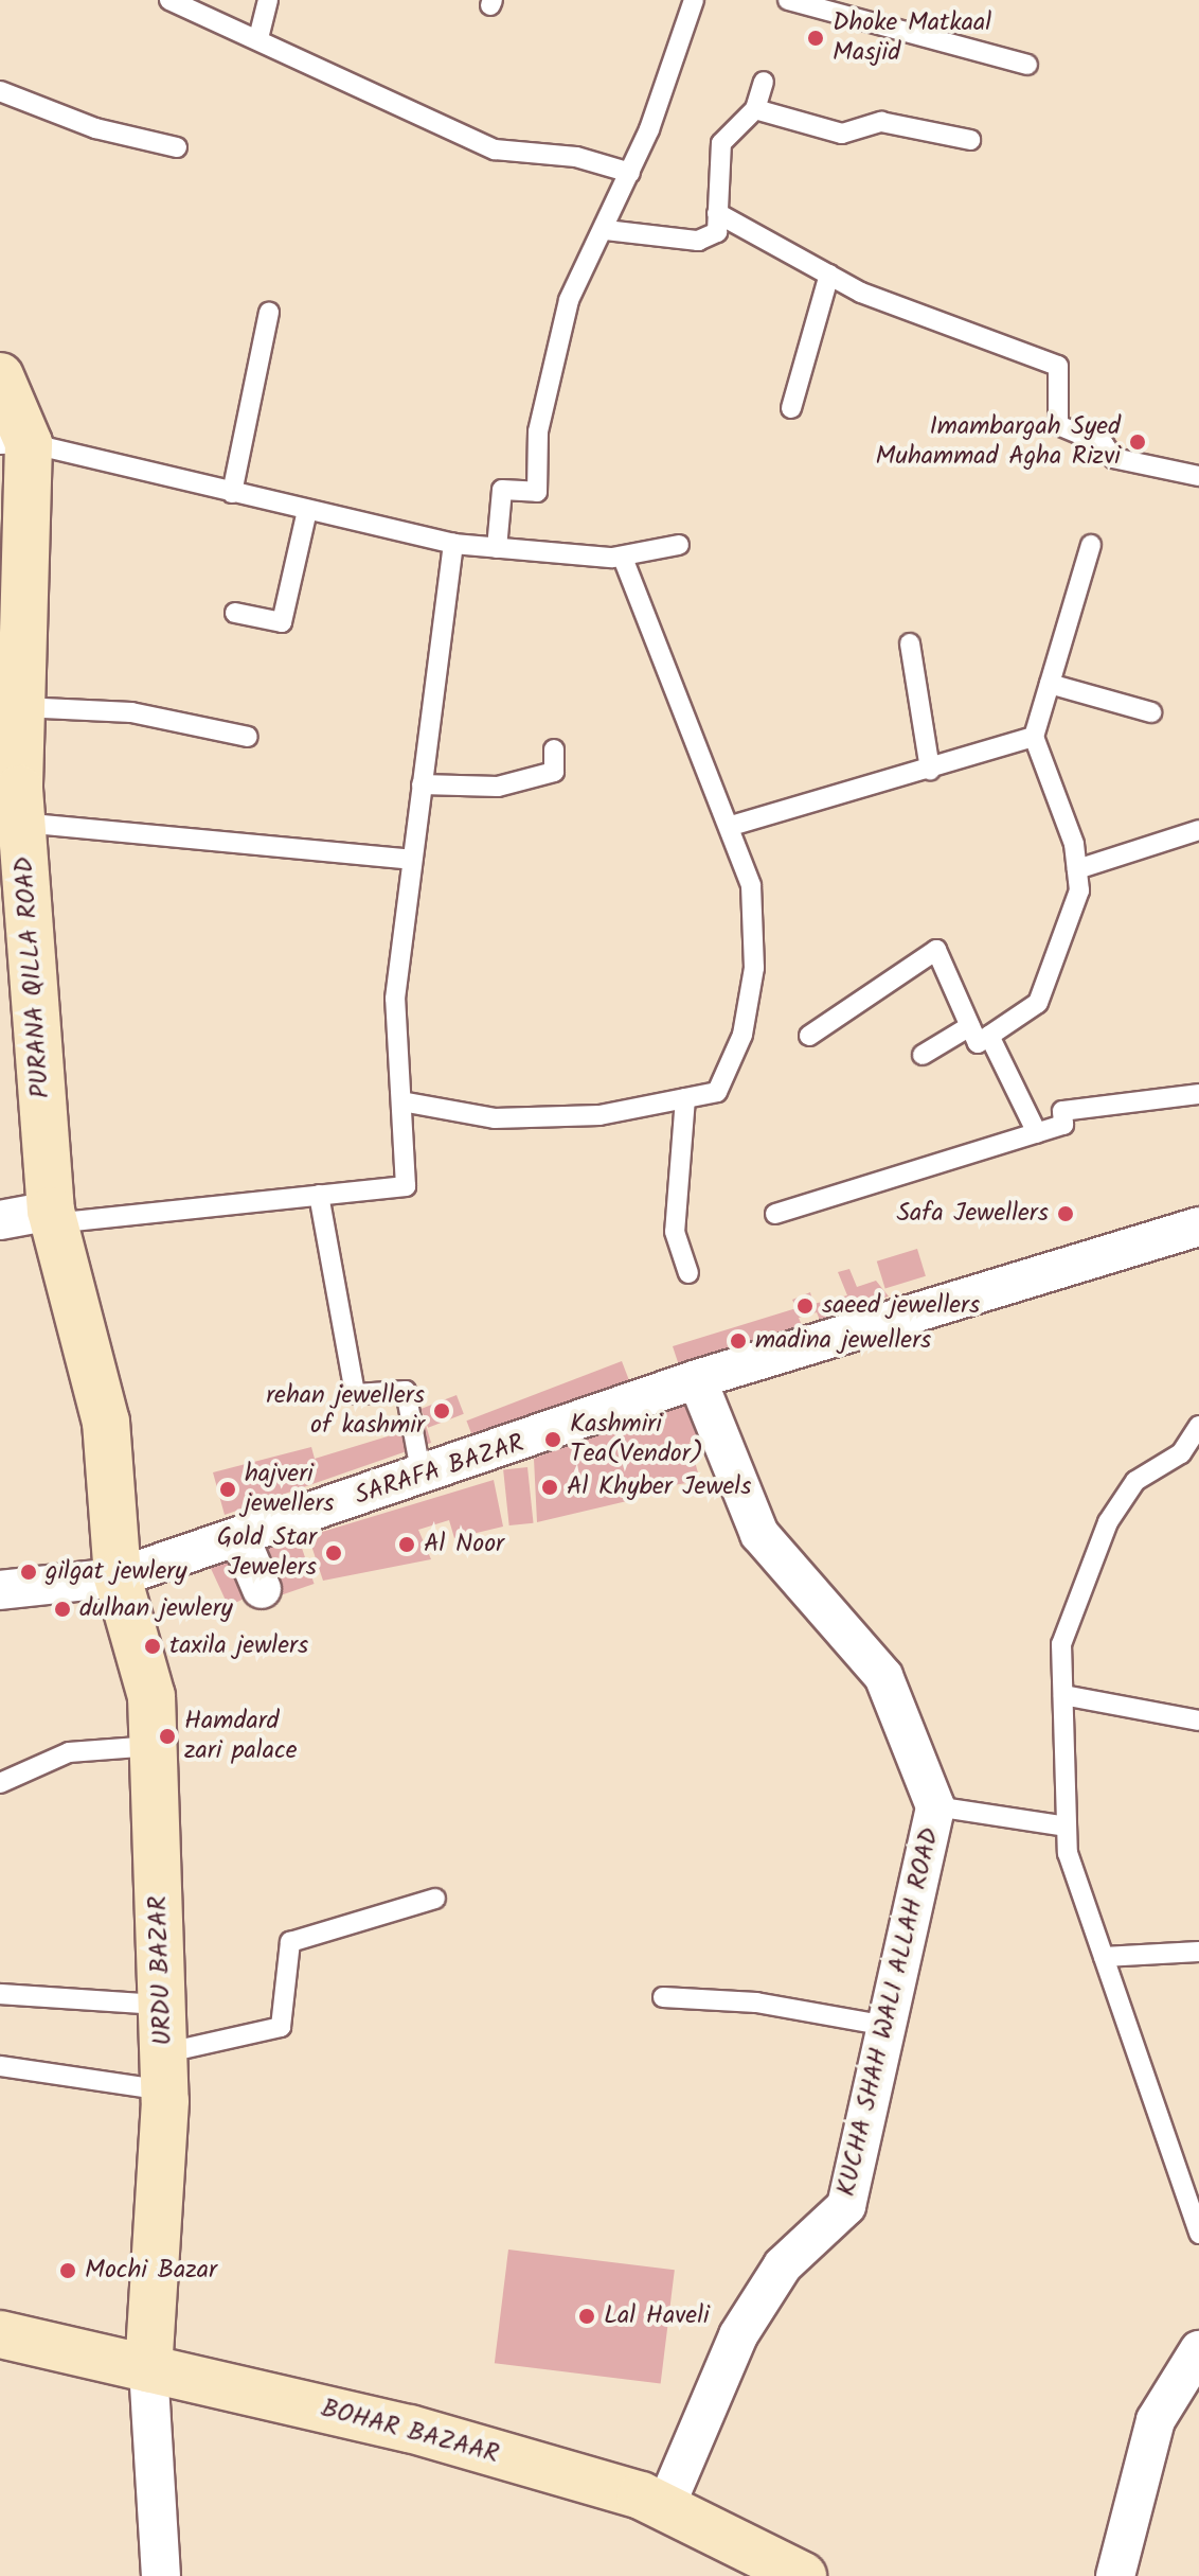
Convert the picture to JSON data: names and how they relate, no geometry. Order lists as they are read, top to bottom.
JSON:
{
  "streets": {
    "street": [
      "PURANA QILLA ROAD",
      "SARAFA BAZAR",
      "URDU BAZAR",
      "KUCHA SHAH WALI ALLAH ROAD",
      "BOHAR BAZAAR"
    ]
  },
  "crossings": [
    ["PURANA QILLA ROAD", "SARAFA BAZAR"],
    ["PURANA QILLA ROAD", "URDU BAZAR"],
    ["SARAFA BAZAR", "URDU BAZAR"],
    ["SARAFA BAZAR", "KUCHA SHAH WALI ALLAH ROAD"],
    ["URDU BAZAR", "BOHAR BAZAAR"],
    ["KUCHA SHAH WALI ALLAH ROAD", "BOHAR BAZAAR"]
  ],
  "places": [
    "Dhoke Matkaal Masjid",
    "Imambargah Syed Muhammad Agha Rizvi",
    "Safa Jewellers",
    "saeed jewellers",
    "madina jewellers",
    "rehan jewellers of kashmir",
    "Kashmiri Tea(Vendor)",
    "Al Khyber Jewels",
    "hajveri jewellers",
    "Al Noor",
    "Gold Star Jewelers",
    "gilgat jewlery",
    "dulhan jewlery",
    "taxila jewlers",
    "Hamdard zari palace",
    "Mochi Bazar",
    "Lal Haveli"
  ]
}
